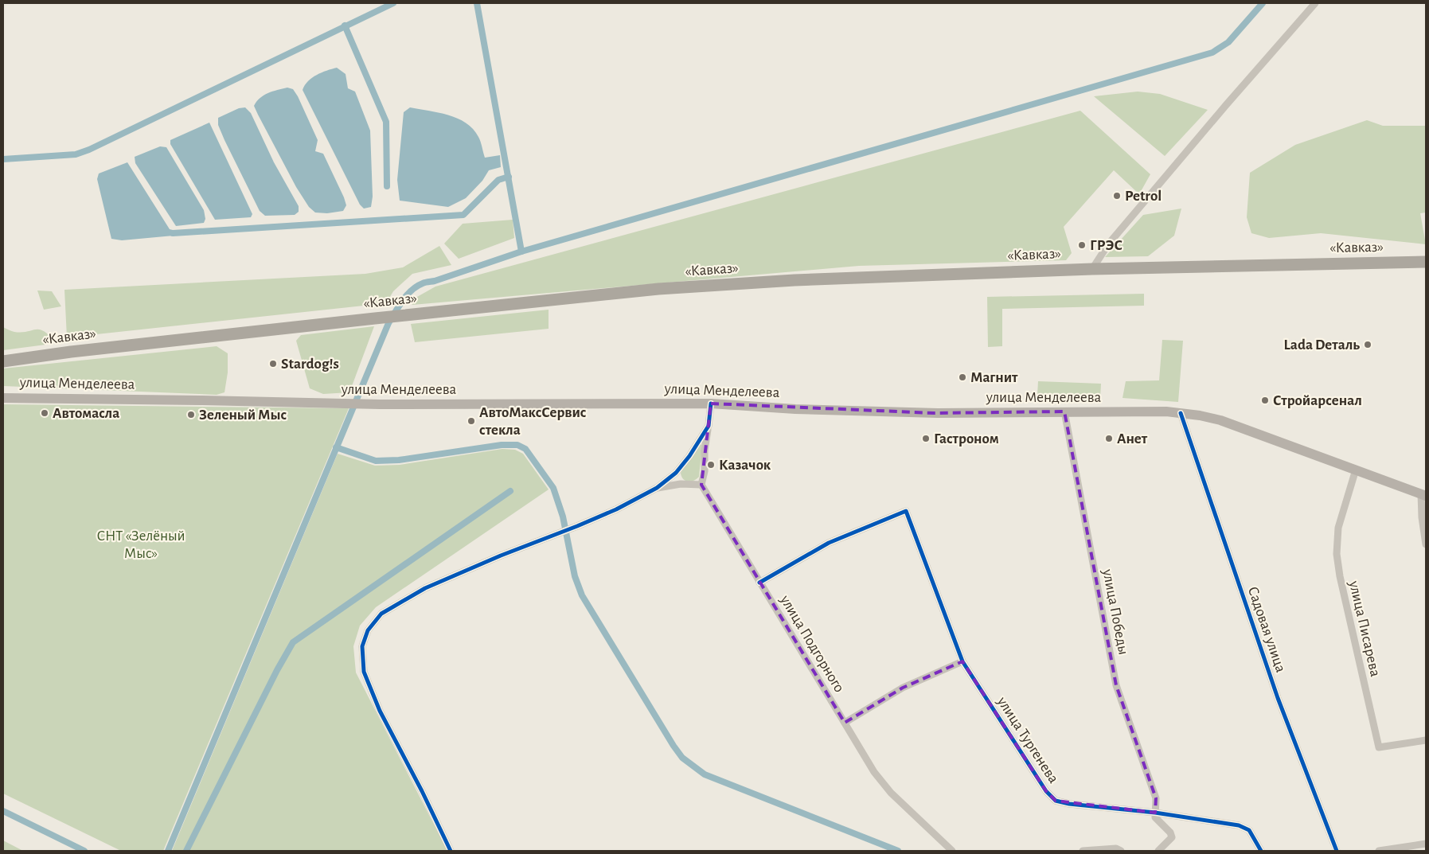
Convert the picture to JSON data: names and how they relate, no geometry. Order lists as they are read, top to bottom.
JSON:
{
  "streets": {
    "highway": ["«Кавказ»"],
    "main road": ["улица Менделеева"],
    "street": [
      "улица Победы",
      "улица Писарева",
      "Садовая улица",
      "улица Подгорного",
      "улица Тургенева"
    ]
  },
  "crossings": [
    ["улица Менделеева", "улица Победы"],
    ["улица Менделеева", "улица Писарева"],
    ["улица Менделеева", "Садовая улица"],
    ["улица Победы", "улица Тургенева"],
    ["улица Подгорного", "улица Тургенева"]
  ],
  "parks": ["СНТ «Зелёный Мыс»"],
  "places": [
    "Petrol",
    "ГРЭС",
    "Lada Dеталь",
    "Stardog!s",
    "Магнит",
    "Стройарсенал",
    "Автомасла",
    "Зеленый Мыс",
    "АвтоМаксСервис стекла",
    "Гастроном",
    "Анет",
    "Казачок"
  ]
}
